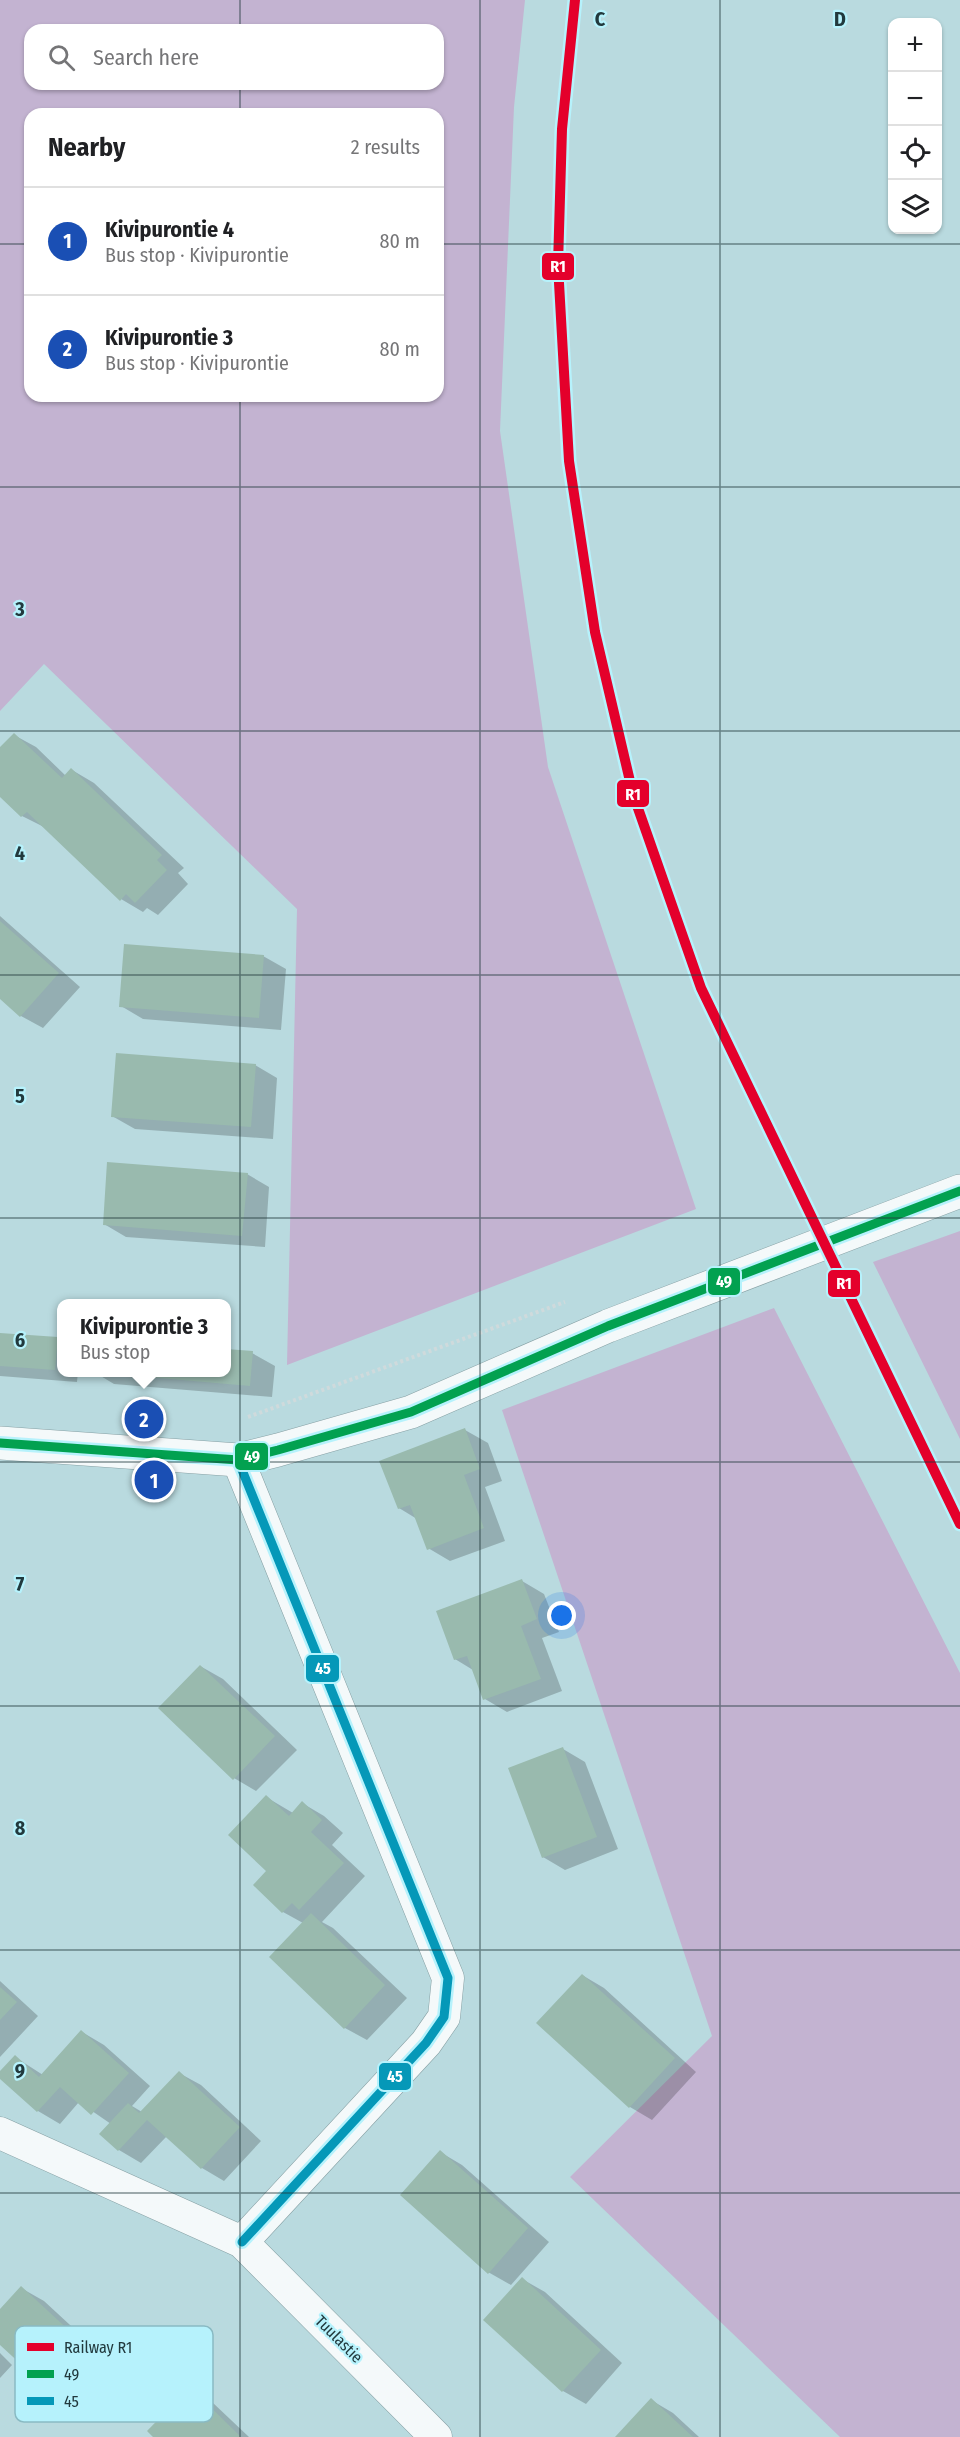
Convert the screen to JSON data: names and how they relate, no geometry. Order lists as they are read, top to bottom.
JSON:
{
  "streets": {
    "street": ["Tuulastie"]
  },
  "lines": ["rail line R1", "transit line 49", "transit line 45"],
  "legend": ["Railway R1", "49", "45"],
  "page": {
    "map_buttons": ["+", "−"],
    "search": "Search here",
    "heading": ["Nearby", "2 results"],
    "list": [
      {
        "mark": "1",
        "name": "Kivipurontie 4",
        "note": "Bus stop · Kivipurontie",
        "value": "80 m"
      },
      {
        "mark": "2",
        "name": "Kivipurontie 3",
        "note": "Bus stop · Kivipurontie",
        "value": "80 m"
      }
    ],
    "popup": ["Kivipurontie 3", "Bus stop"],
    "pins": ["2", "1"]
  },
  "grid": {
    "columns": ["C", "D"],
    "rows": [
      "3",
      "4",
      "5",
      "6",
      "7",
      "8",
      "9"
    ]
  }
}
